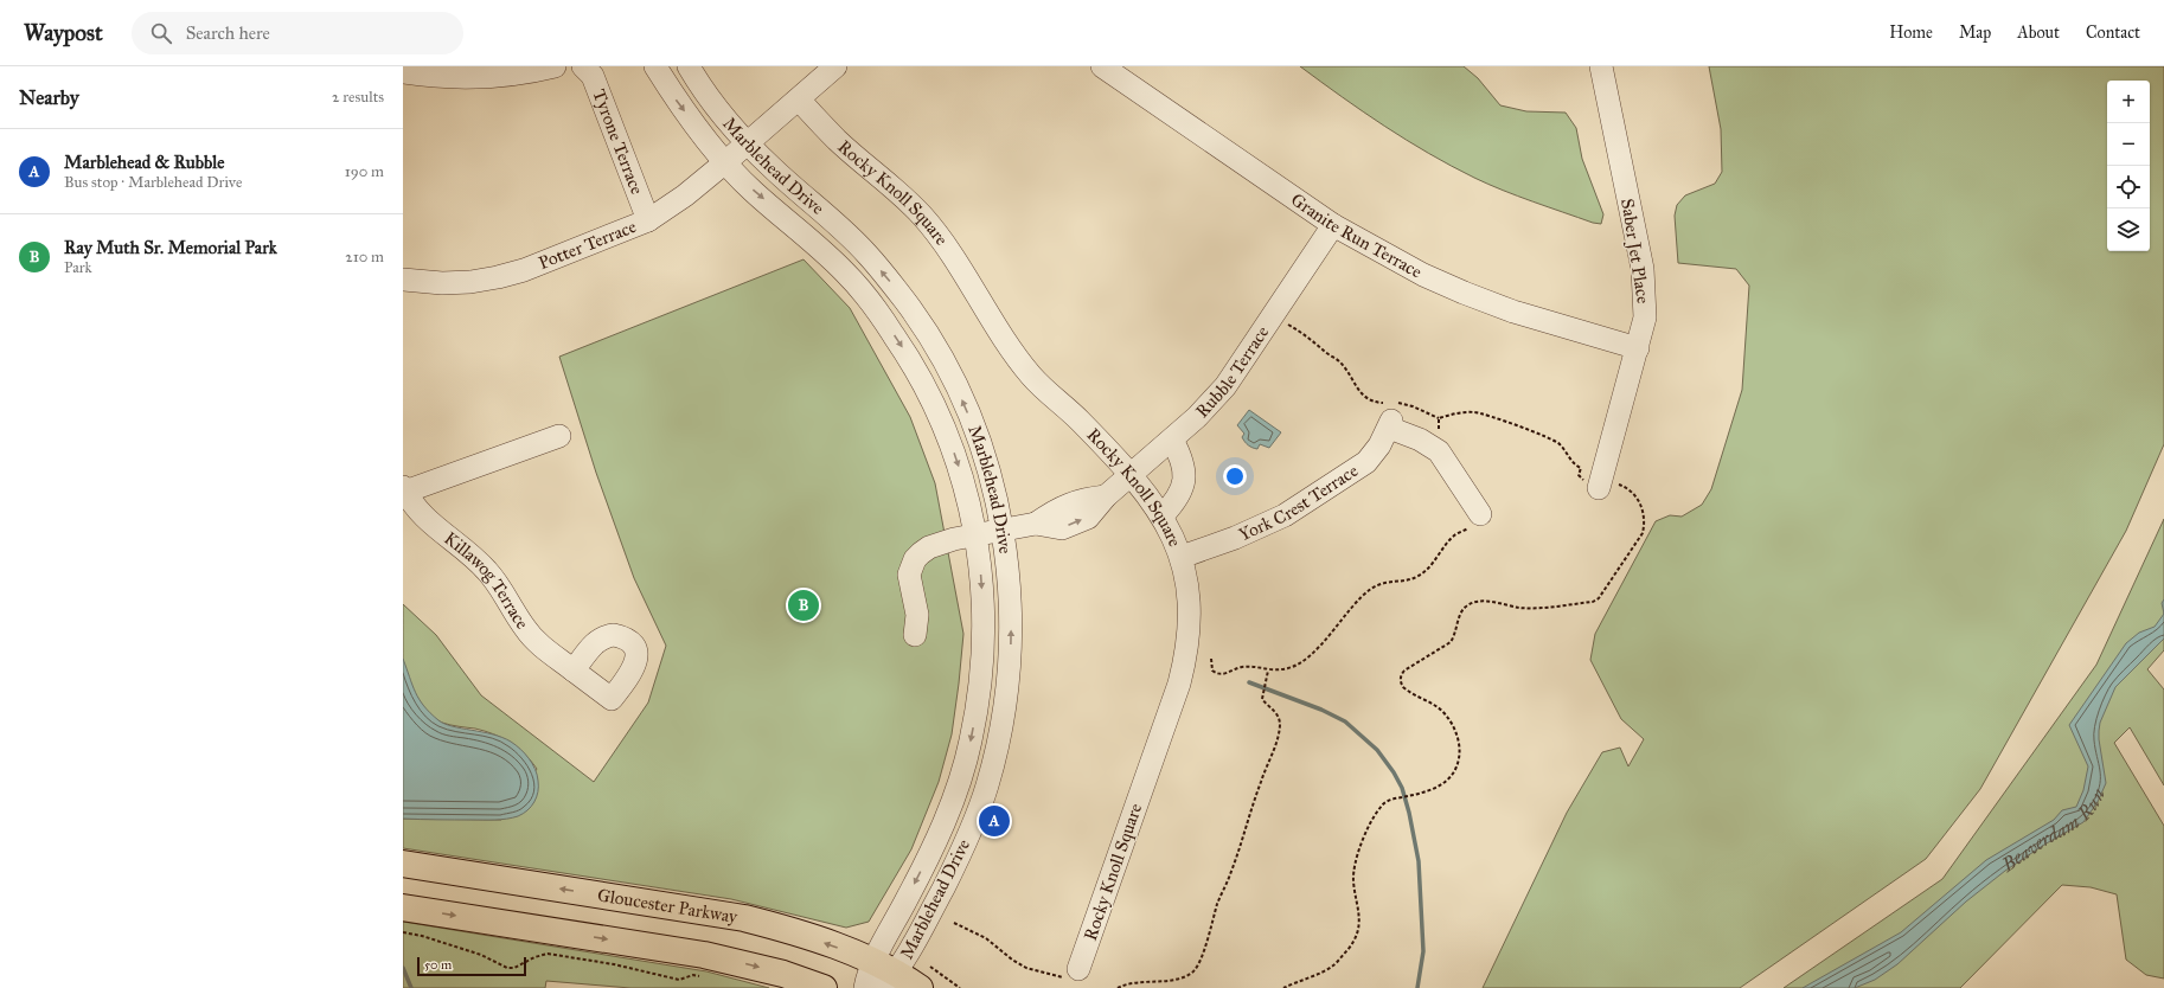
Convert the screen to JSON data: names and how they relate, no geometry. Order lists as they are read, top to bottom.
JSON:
{
  "streets": {
    "main road": ["Gloucester Parkway"],
    "street": [
      "Tyrone Terrace",
      "Marblehead Drive",
      "Rocky Knoll Square",
      "Granite Run Terrace",
      "Potter Terrace",
      "Saber Jet Place",
      "Rubble Terrace",
      "York Crest Terrace",
      "Killawog Terrace"
    ]
  },
  "crossings": [
    ["Tyrone Terrace", "Potter Terrace"],
    ["Marblehead Drive", "Potter Terrace"],
    ["Marblehead Drive", "Rubble Terrace"],
    ["Marblehead Drive", "Gloucester Parkway"],
    ["Rocky Knoll Square", "Rubble Terrace"],
    ["Rocky Knoll Square", "York Crest Terrace"],
    ["Granite Run Terrace", "Saber Jet Place"],
    ["Granite Run Terrace", "Rubble Terrace"]
  ],
  "water": ["Beaverdam Run"],
  "scale_bar": "50 m",
  "page": {
    "header": "Waypost",
    "search": "Search here",
    "nav": [
      "Home",
      "Map",
      "About",
      "Contact"
    ],
    "heading": ["Nearby", "2 results"],
    "map_buttons": ["+", "−"],
    "list": [
      {
        "mark": "A",
        "name": "Marblehead & Rubble",
        "note": "Bus stop · Marblehead Drive",
        "value": "190 m"
      },
      {
        "mark": "B",
        "name": "Ray Muth Sr. Memorial Park",
        "note": "Park",
        "value": "210 m"
      }
    ],
    "pins": ["B", "A"],
    "scale": "50 m"
  }
}
